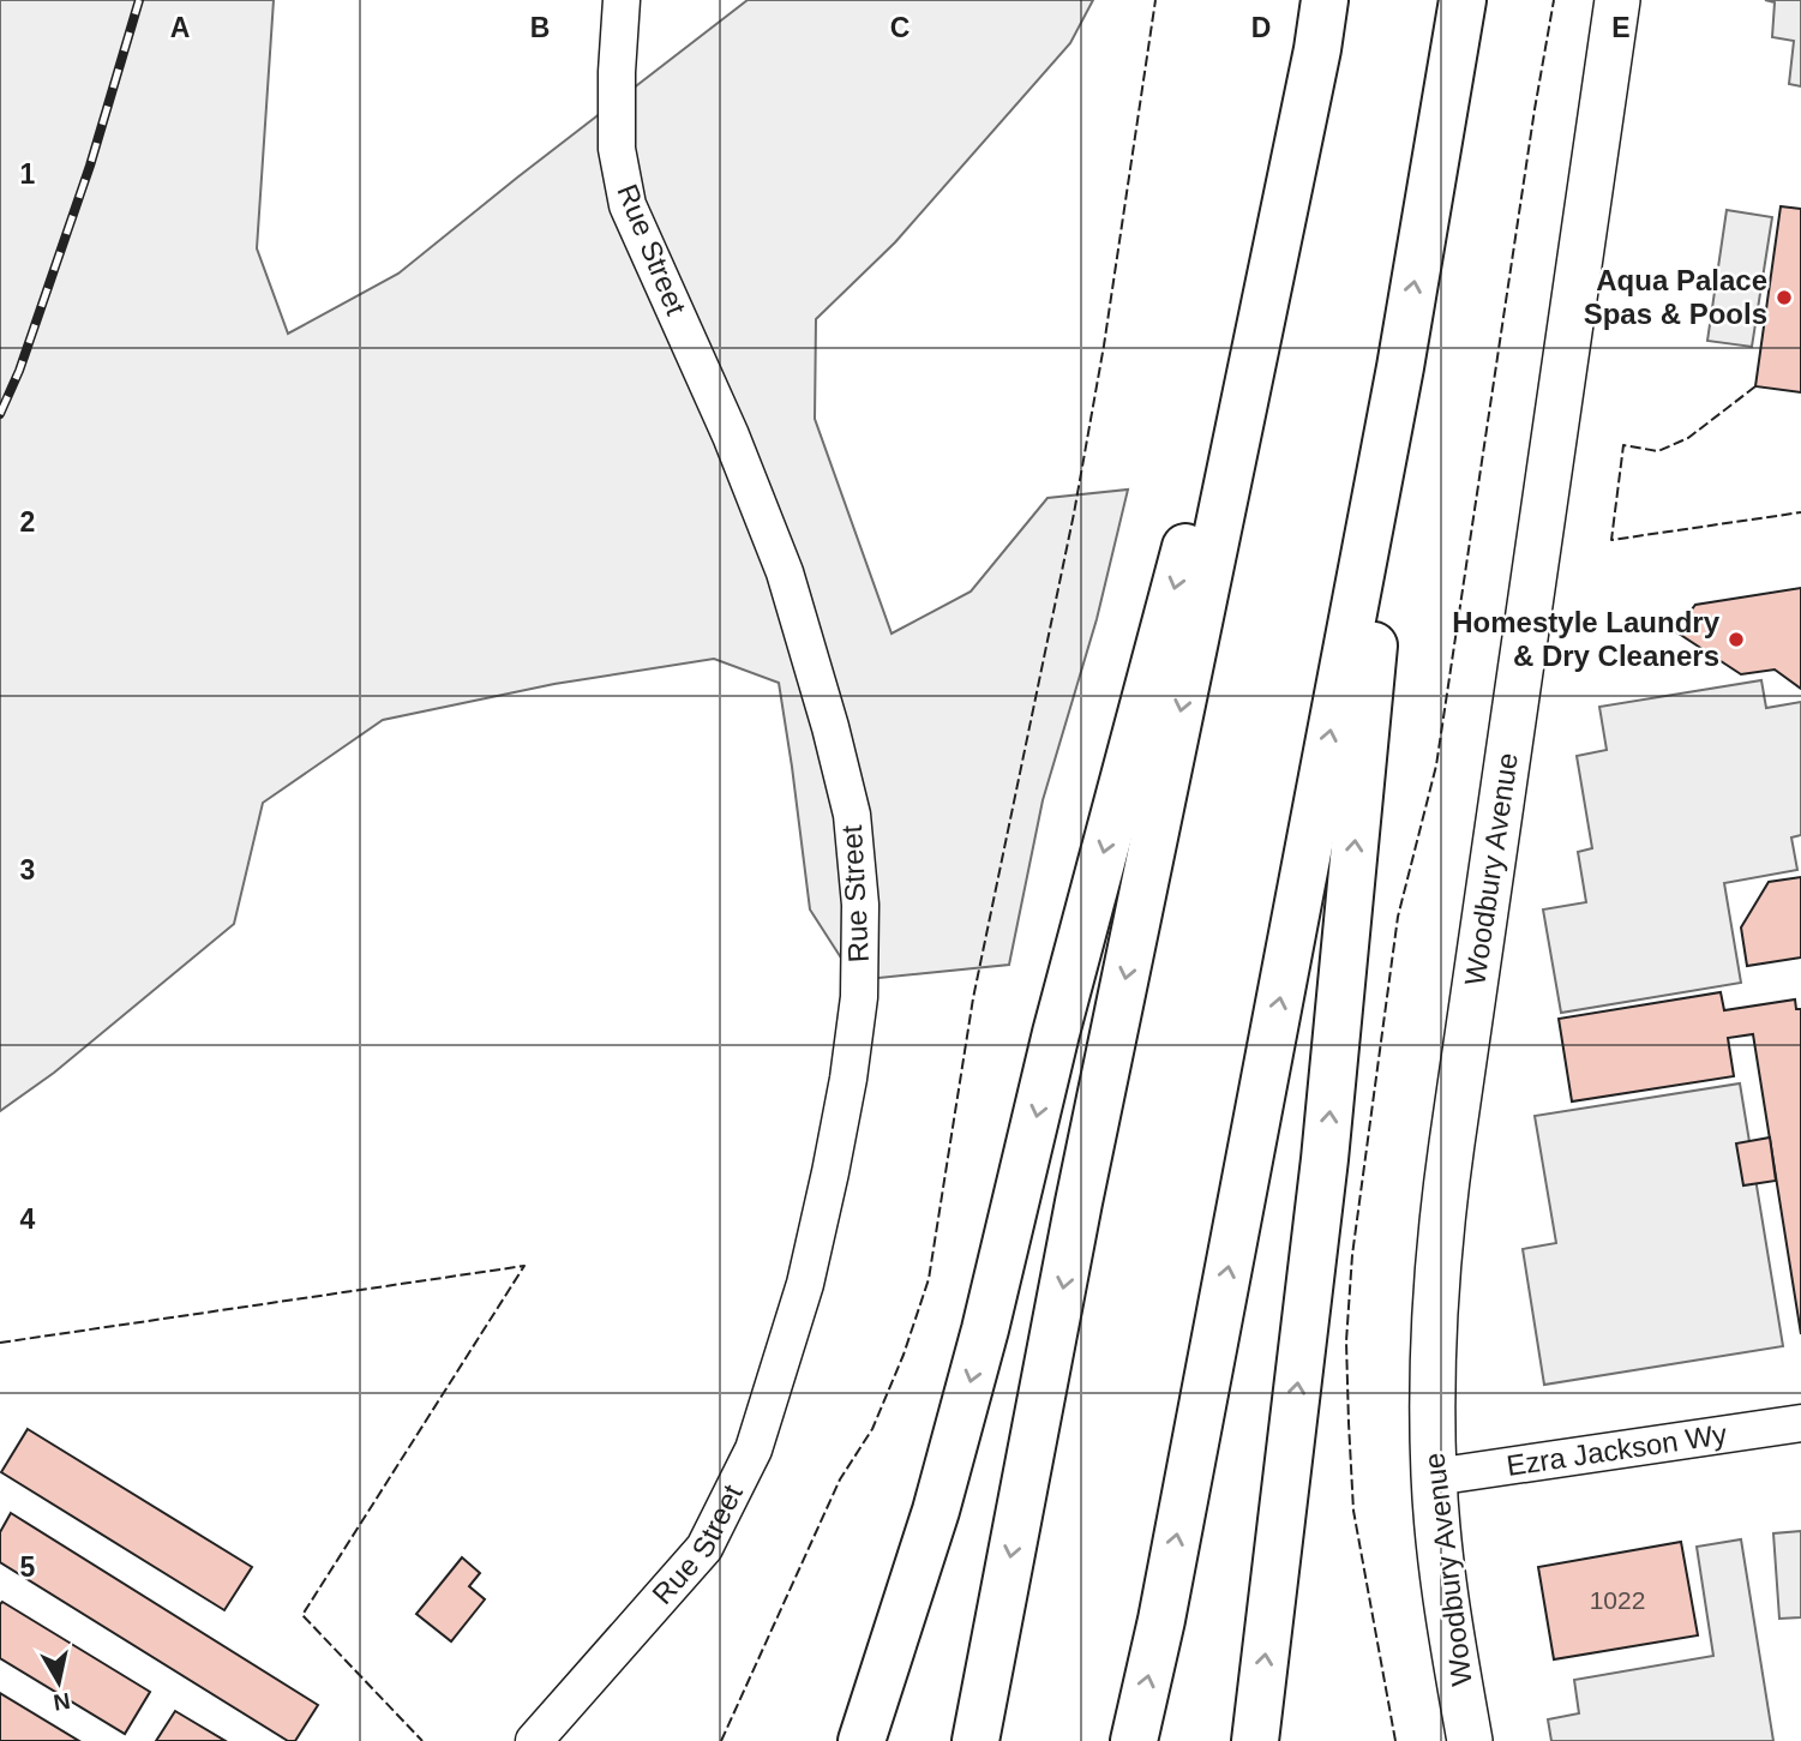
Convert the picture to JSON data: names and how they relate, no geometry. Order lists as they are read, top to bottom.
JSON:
{
  "streets": {
    "main road": ["Woodbury Avenue"],
    "street": ["Rue Street", "Ezra Jackson Wy"]
  },
  "crossings": [
    ["Woodbury Avenue", "Ezra Jackson Wy"]
  ],
  "places": ["Aqua Palace Spas & Pools", "Homestyle Laundry & Dry Cleaners"],
  "house_numbers": ["1022"],
  "north": "bottom",
  "grid": {
    "columns": [
      "A",
      "B",
      "C",
      "D",
      "E"
    ],
    "rows": [
      "1",
      "2",
      "3",
      "4",
      "5"
    ]
  }
}
